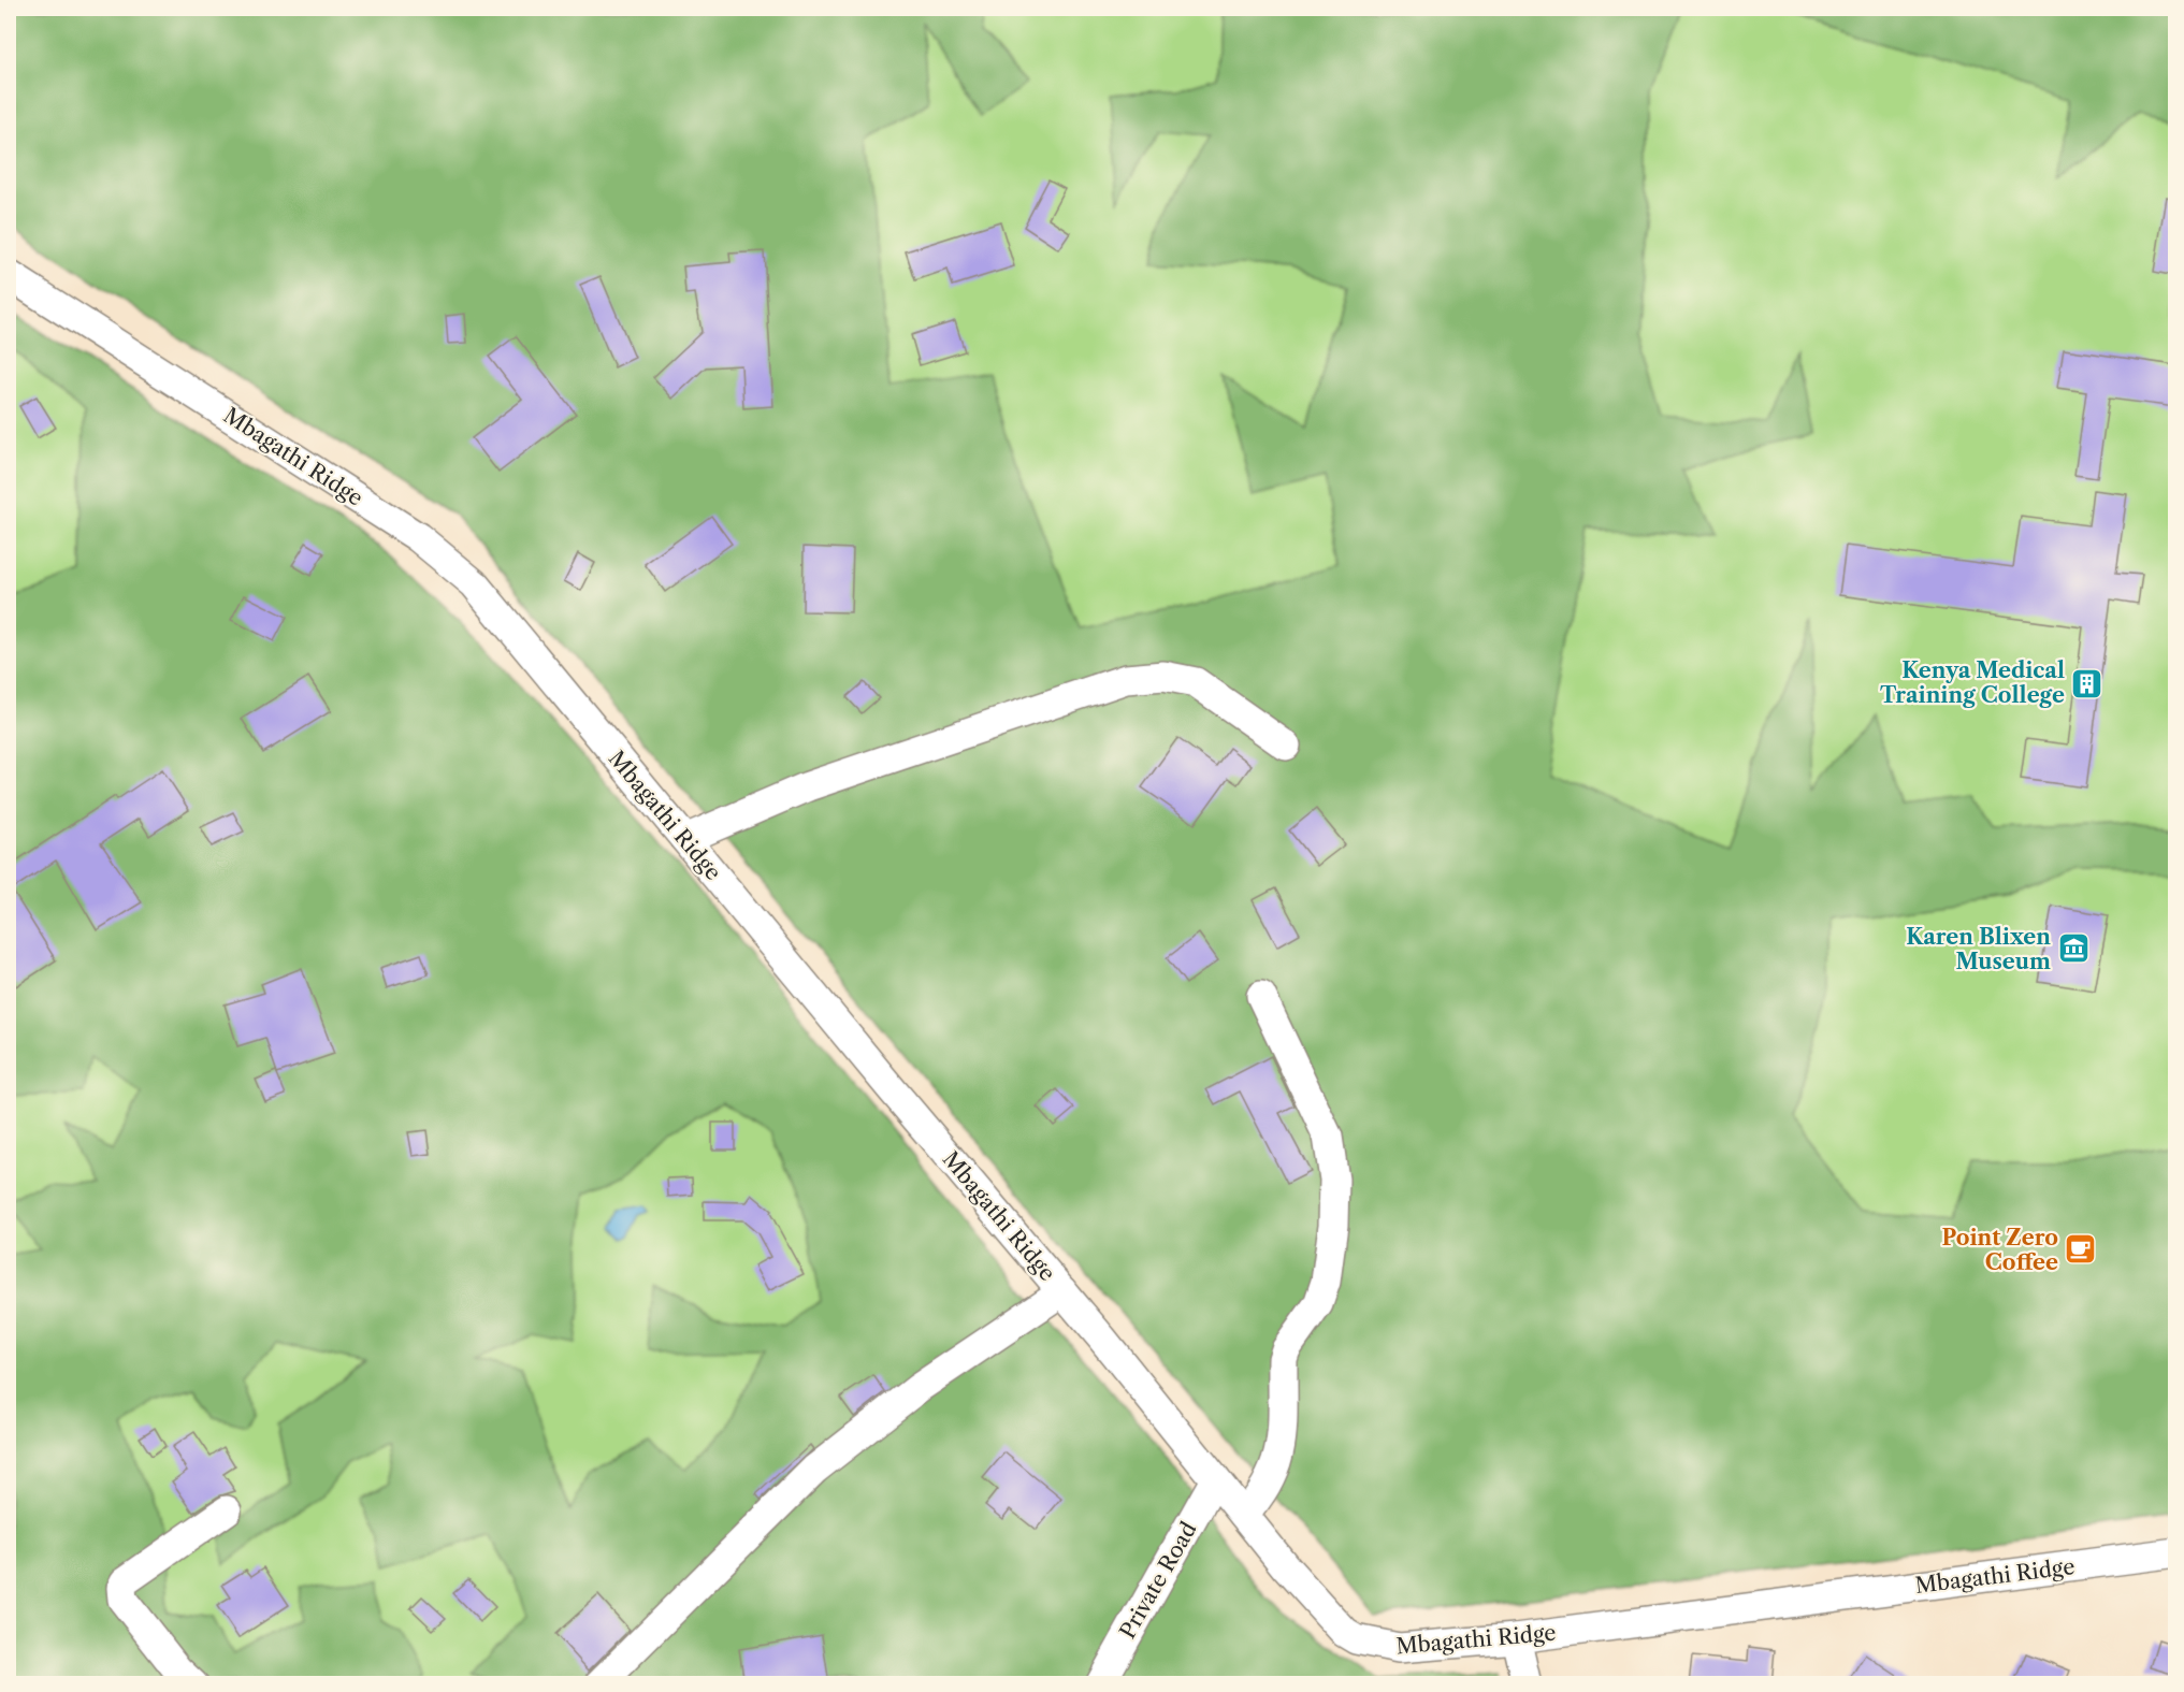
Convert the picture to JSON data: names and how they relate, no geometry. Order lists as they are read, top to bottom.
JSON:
{
  "streets": {
    "street": ["Mbagathi Ridge", "Private Road"]
  },
  "crossings": [
    ["Mbagathi Ridge", "Private Road"]
  ],
  "places": {
    "building": ["Kenya Medical Training College"],
    "museum": ["Karen Blixen Museum"],
    "cafe": ["Point Zero Coffee"]
  }
}
